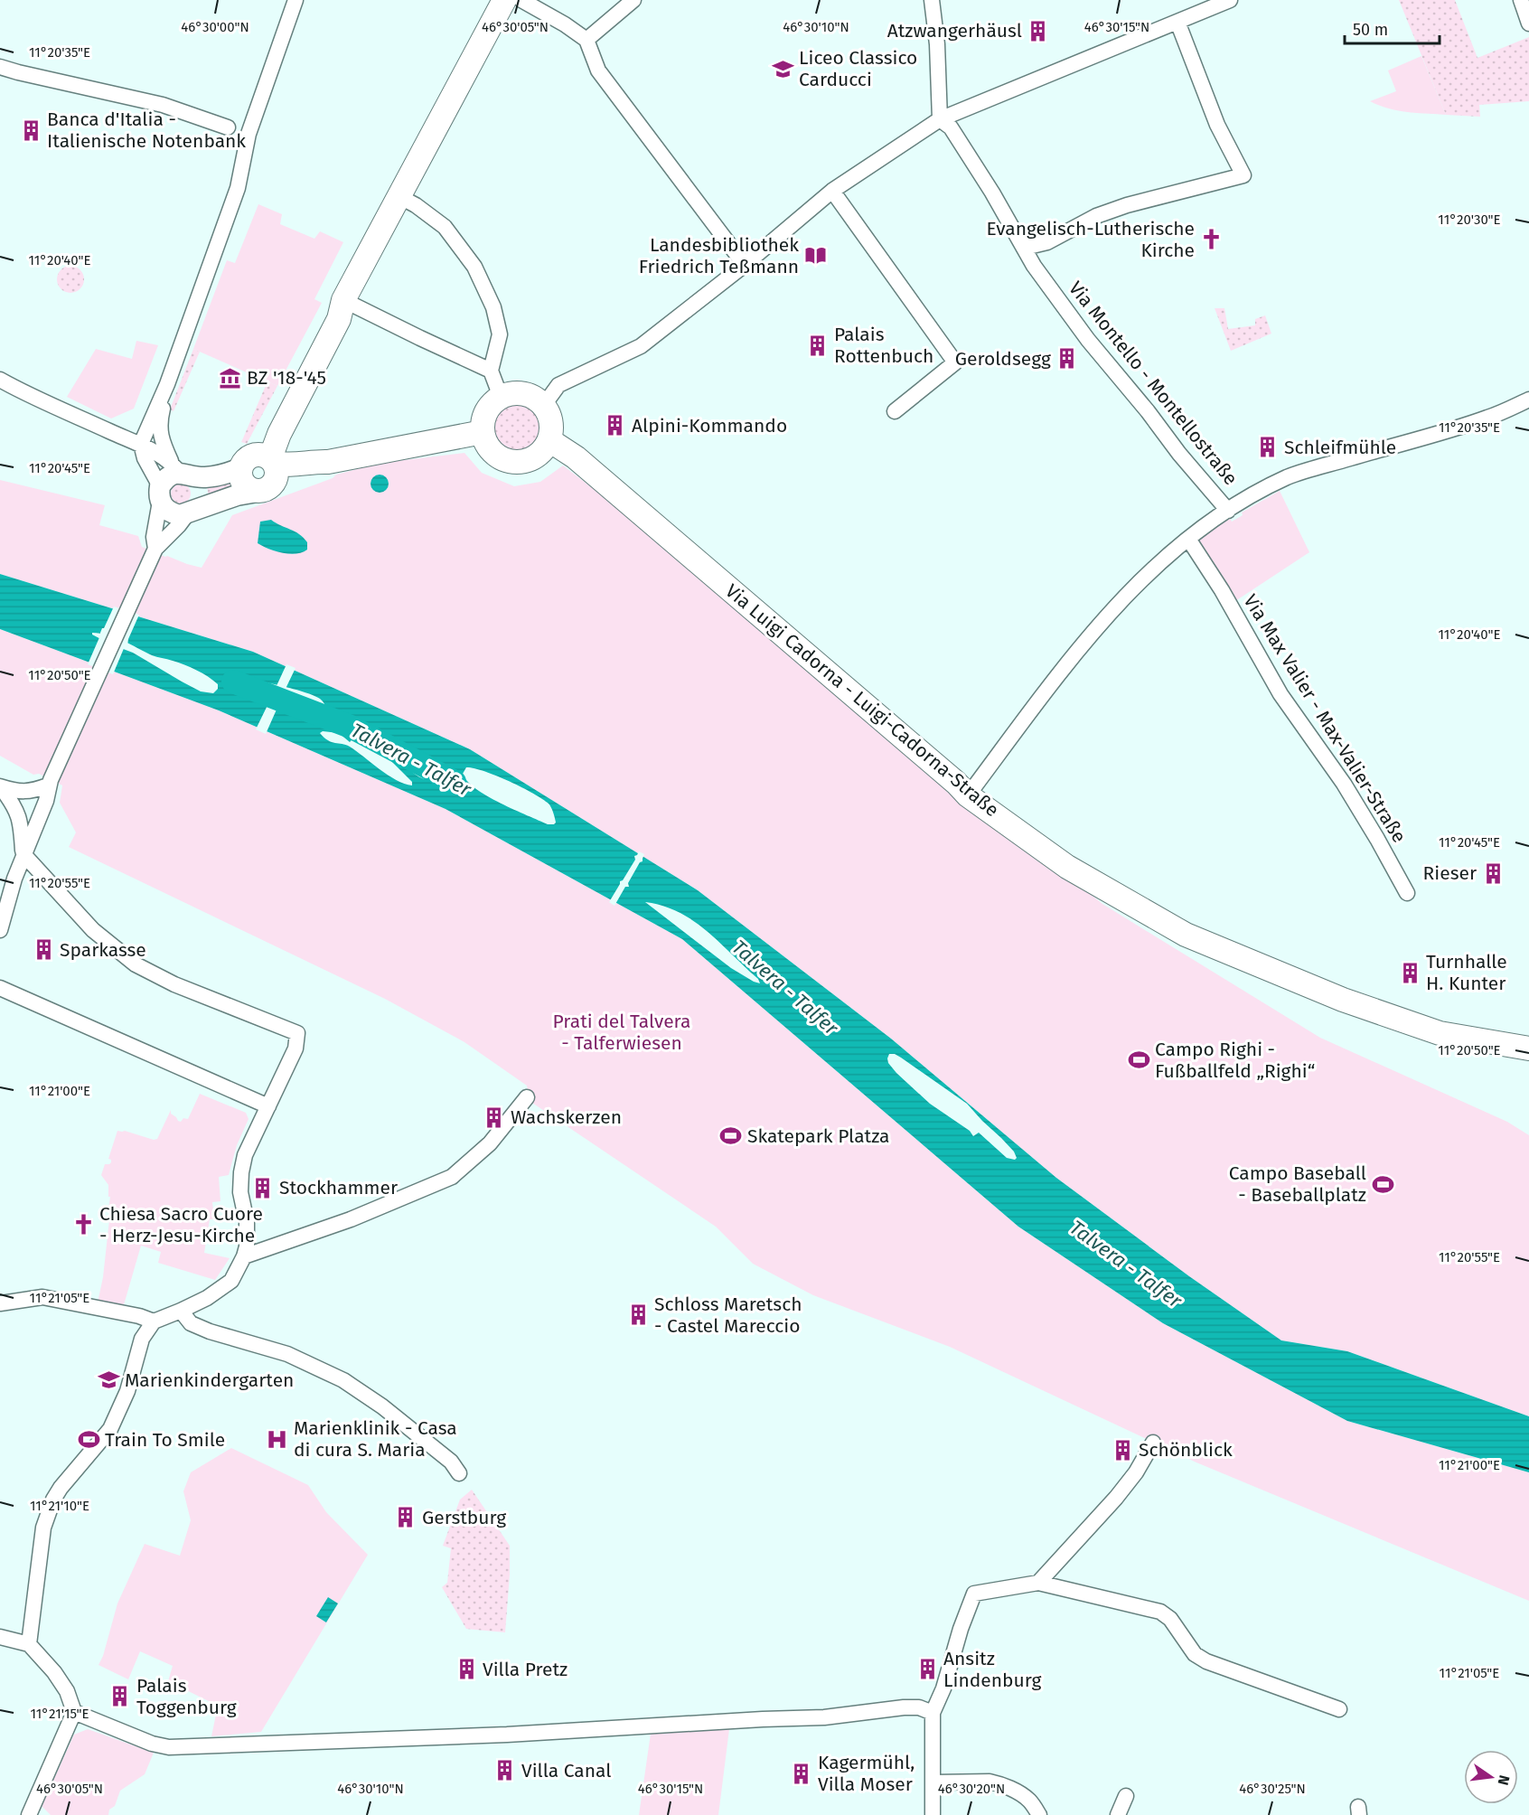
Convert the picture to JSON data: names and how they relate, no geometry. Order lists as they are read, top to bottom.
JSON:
{
  "streets": {
    "main road": ["Via Luigi Cadorna - Luigi-Cadorna-Straße"],
    "street": ["Via Montello - Montellostraße", "Via Max Valier - Max-Valier-Straße"]
  },
  "water": ["Talvera - Talfer"],
  "parks": ["Prati del Talvera - Talferwiesen"],
  "places": {
    "building": [
      "Atzwangerhäusl",
      "Banca d'Italia - Italienische Notenbank",
      "Palais Rottenbuch",
      "Geroldsegg",
      "Alpini-Kommando",
      "Schleifmühle",
      "Rieser",
      "Sparkasse",
      "Turnhalle H. Kunter",
      "Wachskerzen",
      "Stockhammer",
      "Schloss Maretsch - Castel Mareccio",
      "Schönblick",
      "Gerstburg",
      "Villa Pretz",
      "Ansitz Lindenburg",
      "Palais Toggenburg",
      "Villa Canal",
      "Kagermühl, Villa Moser"
    ],
    "school or university": ["Liceo Classico Carducci", "Marienkindergarten"],
    "church": ["Evangelisch-Lutherische Kirche", "Chiesa Sacro Cuore - Herz-Jesu-Kirche"],
    "library": ["Landesbibliothek Friedrich Teßmann"],
    "museum": ["BZ '18-'45"],
    "sports": [
      "Campo Righi - Fußballfeld „Righi“",
      "Skatepark Platza",
      "Campo Baseball - Baseballplatz",
      "Train To Smile"
    ],
    "hospital": ["Marienklinik - Casa di cura S. Maria"]
  },
  "scale_bar": "50 m",
  "north": "right",
  "coordinates": [
    "46°30'00\"N",
    "46°30'05\"N",
    "46°30'10\"N",
    "46°30'15\"N",
    "11°20'35\"E",
    "11°20'30\"E",
    "11°20'40\"E",
    "11°20'45\"E",
    "11°20'50\"E",
    "11°20'55\"E",
    "11°21'00\"E",
    "11°21'05\"E",
    "11°21'10\"E",
    "11°21'15\"E",
    "46°30'20\"N",
    "46°30'25\"N"
  ]
}
